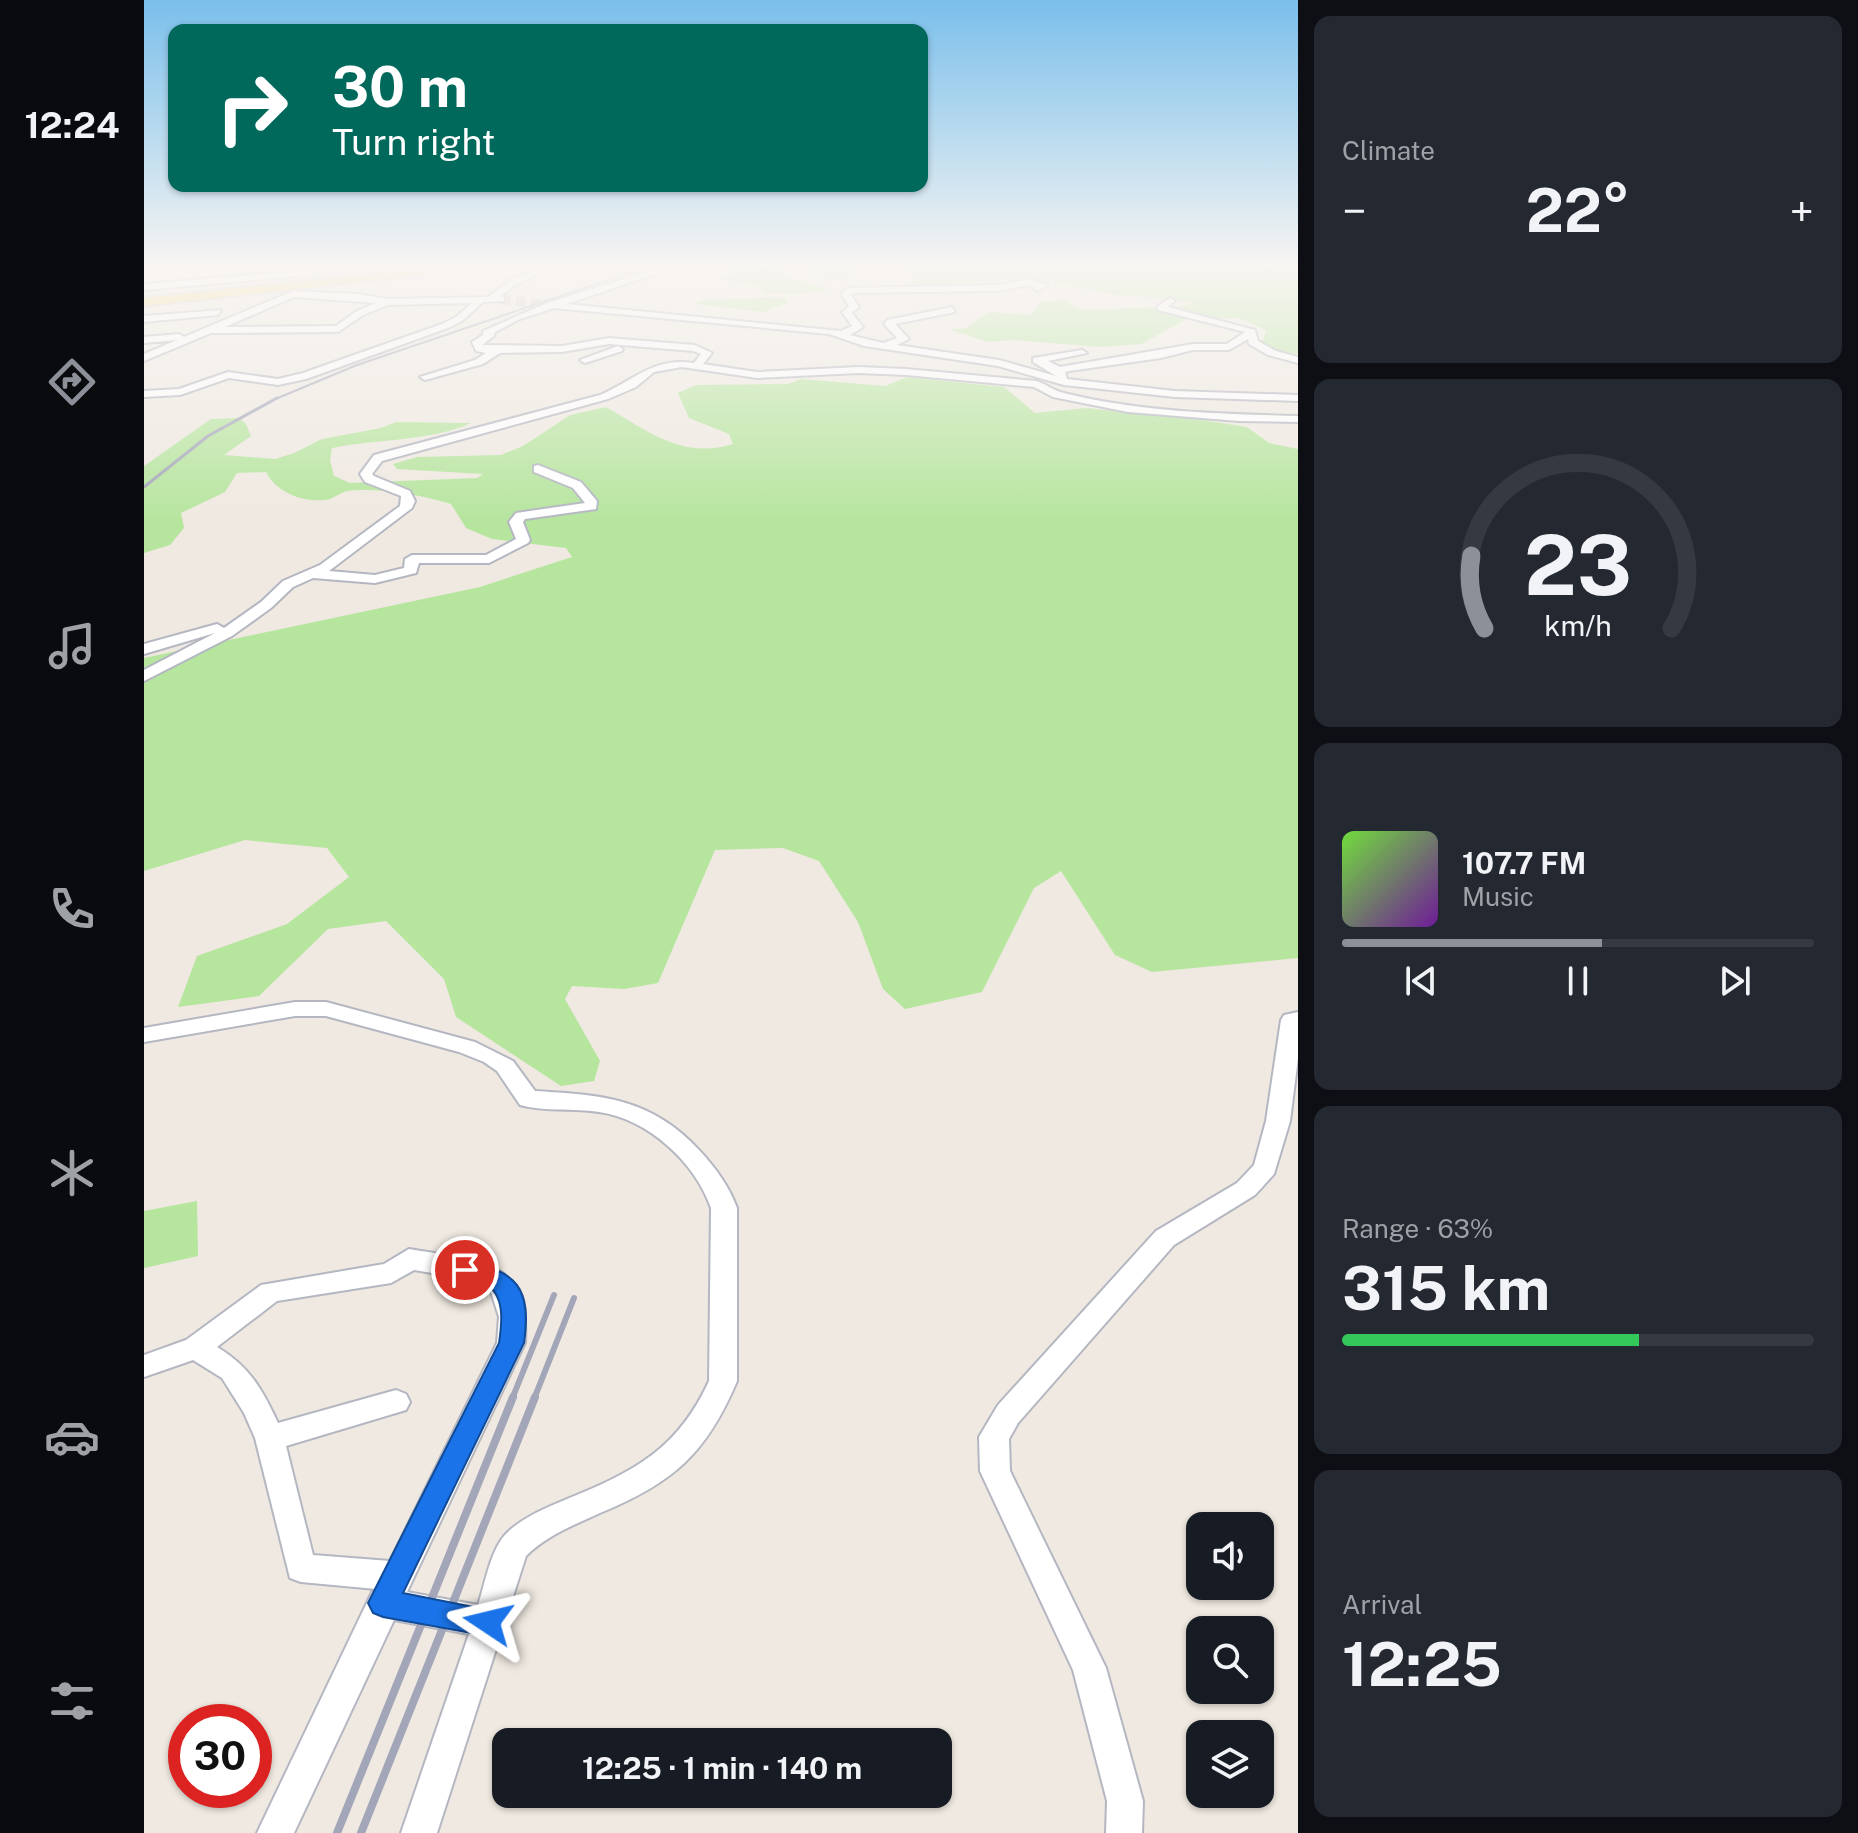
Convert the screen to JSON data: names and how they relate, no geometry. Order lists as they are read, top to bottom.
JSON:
{
  "page": {
    "tabs": "12:24",
    "tile": [
      "Climate",
      ["Range · 63%", "315 km"],
      ["Arrival", "12:25"]
    ],
    "turn": ["30 m", "Turn right"],
    "heat": ["−", "22°", "+"],
    "song": ["107.7 FM", "Music"],
    "limit": "30",
    "trip": "12:25 · 1 min · 140 m",
    "gauge": ["23", "km/h"]
  }
}
